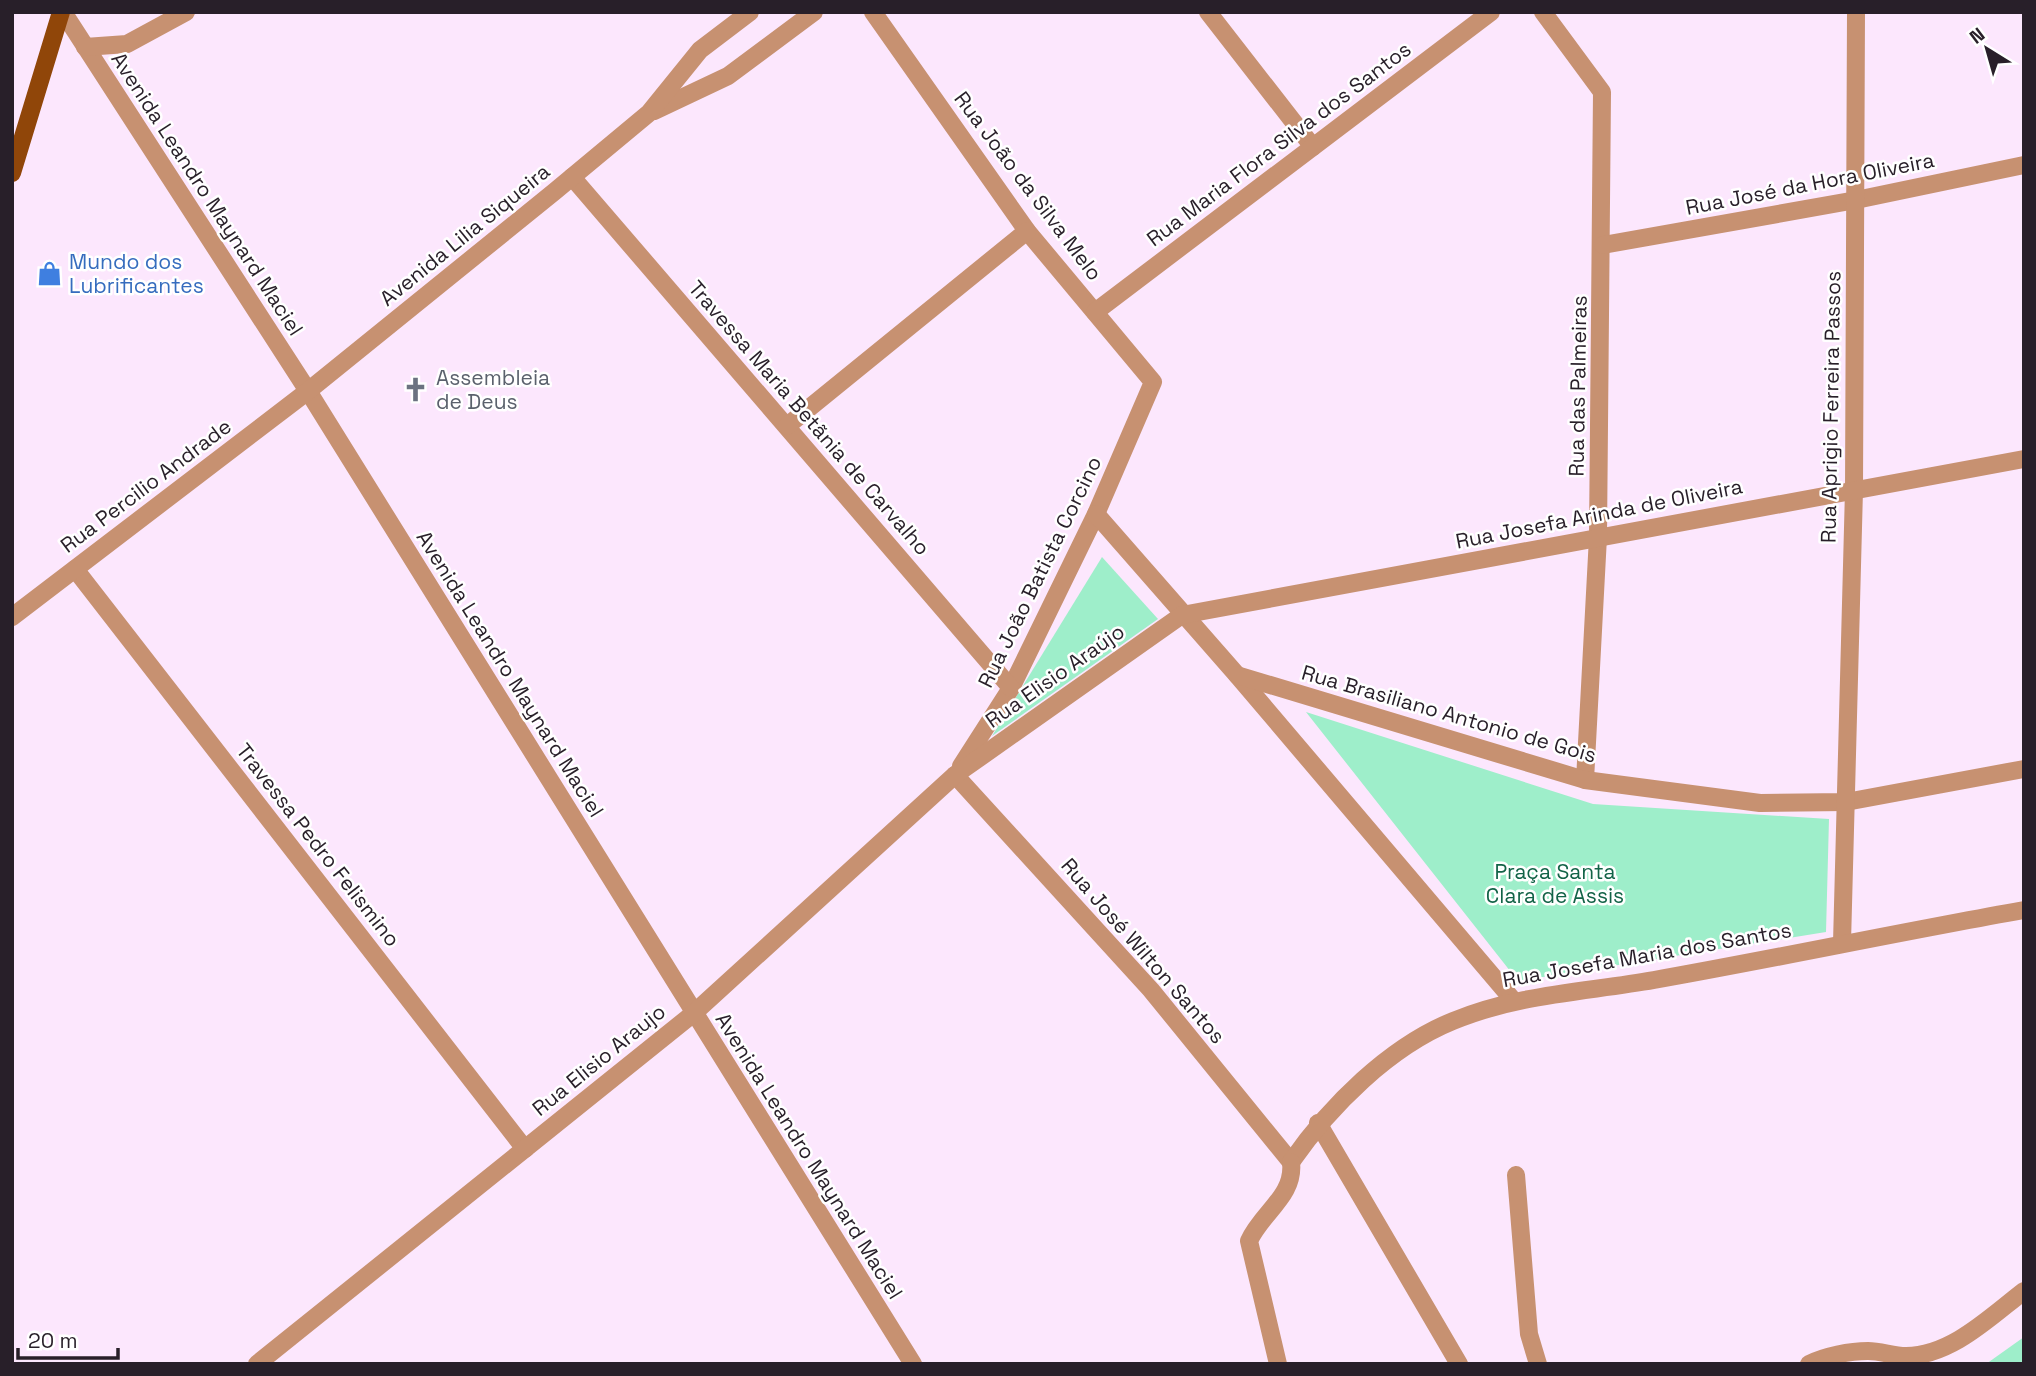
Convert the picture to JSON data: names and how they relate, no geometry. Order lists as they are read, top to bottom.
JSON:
{
  "streets": {
    "street": [
      "Rua Maria Flora Silva dos Santos",
      "Rua José da Hora Oliveira",
      "Rua João da Silva Melo",
      "Avenida Leandro Maynard Maciel",
      "Avenida Lilia Siqueira",
      "Rua das Palmeiras",
      "Rua Aprigio Ferreira Passos",
      "Travessa Maria Betãnia de Carvalho",
      "Rua Percilio Andrade",
      "Rua Josefa Arinda de Oliveira",
      "Rua João Batista Corcino",
      "Rua Elisio Araújo",
      "Rua Brasiliano Antonio de Gois",
      "Travessa Pedro Felismino",
      "Rua José Wilton Santos",
      "Rua Josefa Maria dos Santos",
      "Rua Elisio Araujo"
    ]
  },
  "crossings": [
    ["Rua Maria Flora Silva dos Santos", "Rua João da Silva Melo"],
    ["Rua José da Hora Oliveira", "Rua das Palmeiras"],
    ["Rua José da Hora Oliveira", "Rua Aprigio Ferreira Passos"],
    ["Rua João da Silva Melo", "Rua João Batista Corcino"],
    ["Avenida Leandro Maynard Maciel", "Avenida Lilia Siqueira"],
    ["Avenida Leandro Maynard Maciel", "Rua Percilio Andrade"],
    ["Avenida Leandro Maynard Maciel", "Rua Elisio Araujo"],
    ["Avenida Lilia Siqueira", "Travessa Maria Betãnia de Carvalho"],
    ["Avenida Lilia Siqueira", "Rua Percilio Andrade"],
    ["Rua das Palmeiras", "Rua Josefa Arinda de Oliveira"],
    ["Rua das Palmeiras", "Rua Brasiliano Antonio de Gois"],
    ["Rua Aprigio Ferreira Passos", "Rua Josefa Arinda de Oliveira"],
    ["Rua Aprigio Ferreira Passos", "Rua Brasiliano Antonio de Gois"],
    ["Rua Aprigio Ferreira Passos", "Rua Josefa Maria dos Santos"],
    ["Travessa Maria Betãnia de Carvalho", "Rua João Batista Corcino"],
    ["Rua Percilio Andrade", "Travessa Pedro Felismino"],
    ["Rua Josefa Arinda de Oliveira", "Rua Elisio Araújo"],
    ["Rua João Batista Corcino", "Rua Elisio Araújo"],
    ["Rua João Batista Corcino", "Rua José Wilton Santos"],
    ["Rua João Batista Corcino", "Rua Elisio Araujo"],
    ["Rua Elisio Araújo", "Rua José Wilton Santos"],
    ["Rua Elisio Araújo", "Rua Elisio Araujo"],
    ["Travessa Pedro Felismino", "Rua Elisio Araujo"],
    ["Rua José Wilton Santos", "Rua Josefa Maria dos Santos"],
    ["Rua José Wilton Santos", "Rua Elisio Araujo"]
  ],
  "parks": ["Praça Santa Clara de Assis"],
  "places": {
    "shop": ["Mundo dos Lubrificantes"],
    "church": ["Assembleia de Deus"]
  },
  "scale_bar": "20 m",
  "north": "top left"
}
